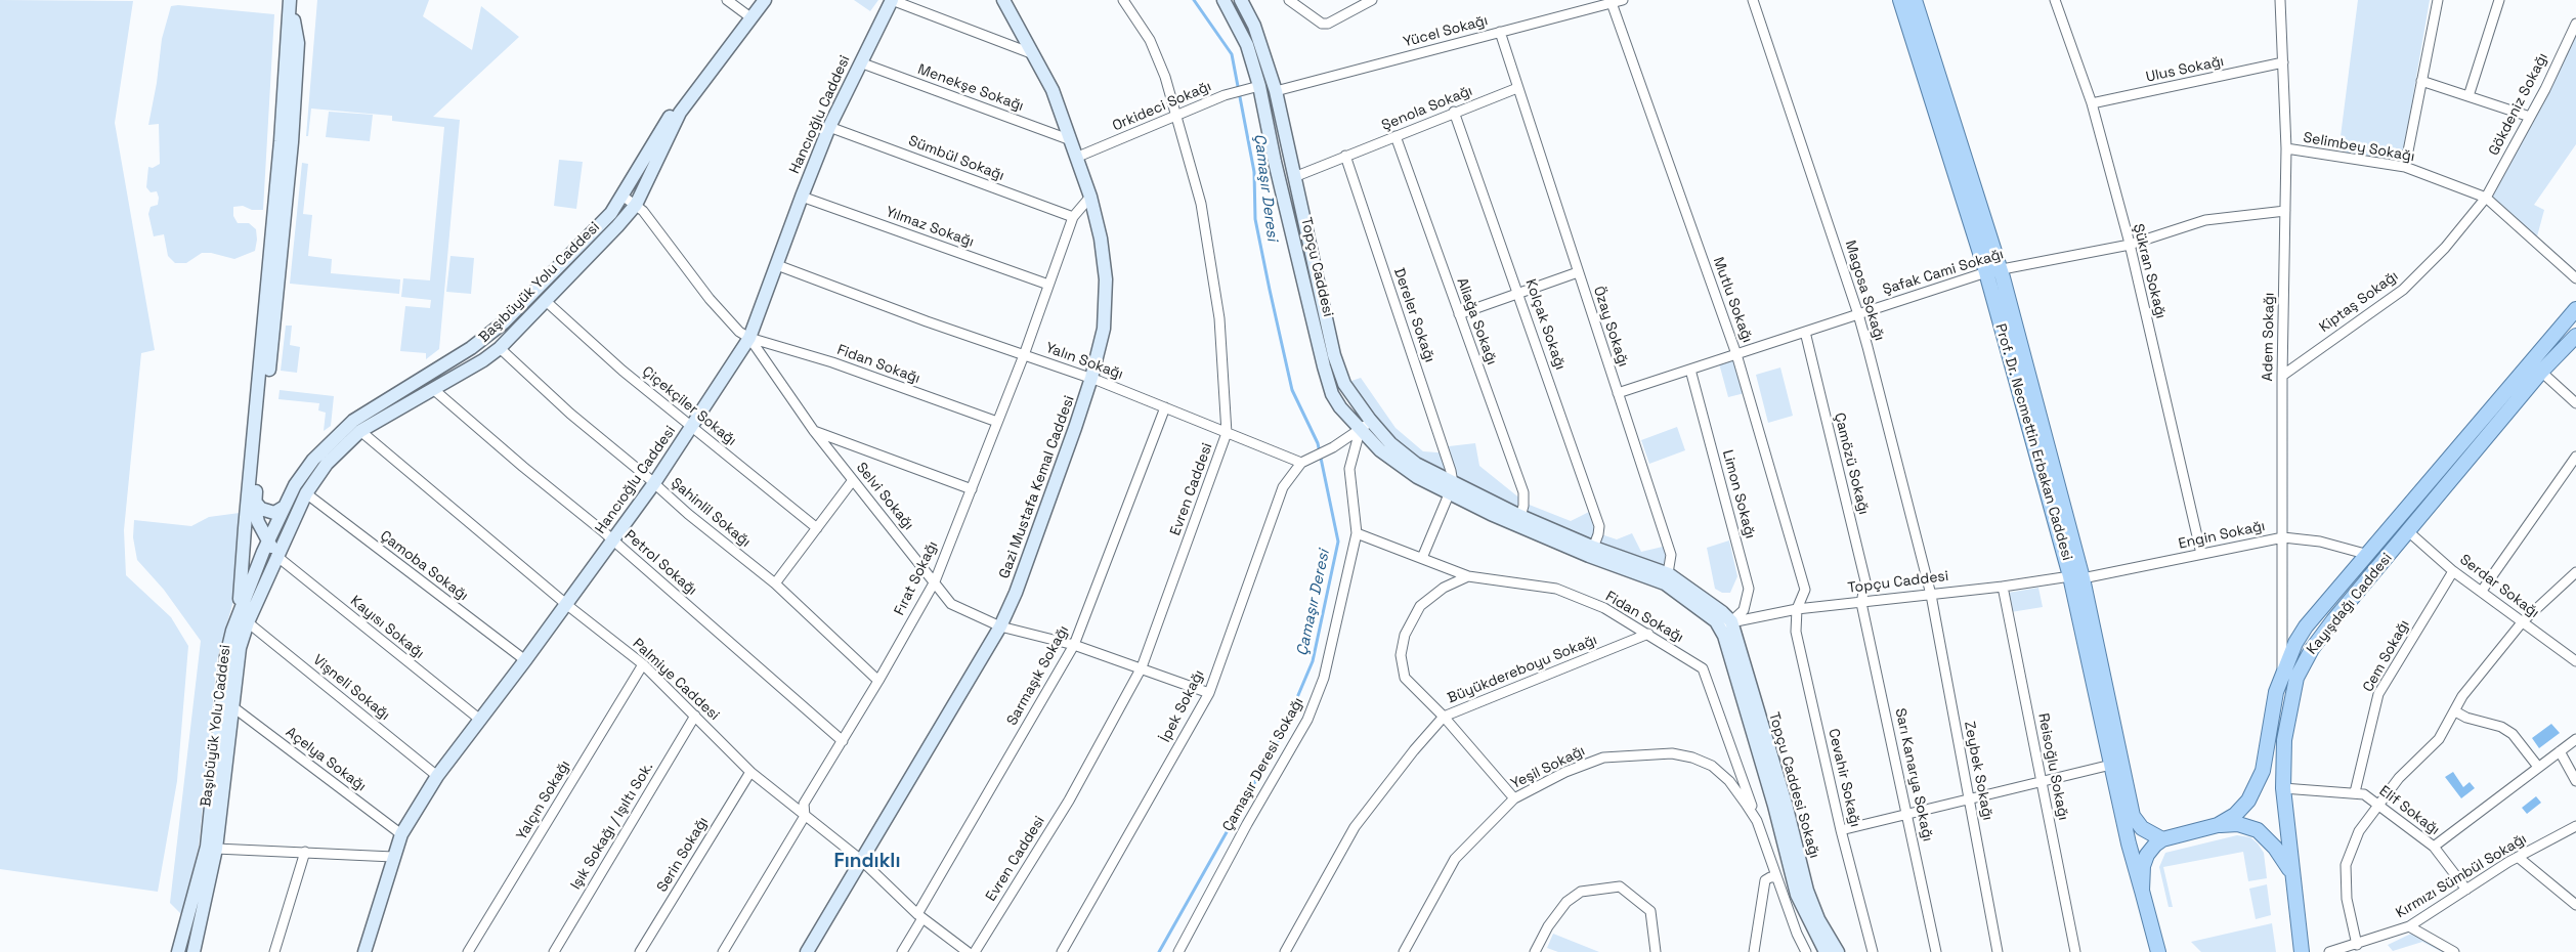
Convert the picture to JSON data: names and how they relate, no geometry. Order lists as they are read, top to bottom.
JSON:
{
  "streets": {
    "main road": ["Prof. Dr. Necmettin Erbakan Caddesi", "Kayışdağı Caddesi"],
    "street": [
      "Yücel Sokağı",
      "Ulus Sokağı",
      "Menekşe Sokağı",
      "Gökdeniz Sokağı",
      "Orkideci Sokağı",
      "Şenola Sokağı",
      "Hancıoğlu Caddesi",
      "Selimbey Sokağı",
      "Sümbül Sokağı",
      "Yılmaz Sokağı",
      "Topçu Caddesi",
      "Şükran Sokağı",
      "Şafak Cami Sokağı",
      "Başıbüyük Yolu Caddesi",
      "Magosa Sokağı",
      "Mutlu Sokağı",
      "Kiptaş Sokağı",
      "Dereler Sokağı",
      "Aliağa Sokağı",
      "Kolçak Sokağı",
      "Özay Sokağı",
      "Adem Sokağı",
      "Yalın Sokağı",
      "Fidan Sokağı",
      "Çiçekçiler Sokağı",
      "Çamözü Sokağı",
      "Gazi Mustafa Kemal Caddesi",
      "Evren Caddesi",
      "Limon Sokağı",
      "Selvi Sokağı",
      "Şahinlil Sokağı",
      "Engin Sokağı",
      "Petrol Sokağı",
      "Çamoba Sokağı",
      "Fırat Sokağı",
      "Serdar Sokağı",
      "Kayısı Sokağı",
      "Cem Sokağı",
      "Büyükdereboyu Sokağı",
      "Sarmaşık Sokağı",
      "Palmiye Caddesi",
      "Vişneli Sokağı",
      "İpek Sokağı",
      "Açelya Sokağı",
      "Çamaşır Deresi Sokağı",
      "Reisoğlu Sokağı",
      "Yeşil Sokağı",
      "Zeybek Sokağı",
      "Sarı Kanarya Sokağı",
      "Cevahir Sokağı",
      "Topçu Caddesi Sokağı",
      "Yalçın Sokağı",
      "Elif Sokağı",
      "Işık Sokağı / Işıltı Sok.",
      "Serin Sokağı",
      "Kırmızı Sümbül Sokağı"
    ]
  },
  "crossings": [
    ["Yücel Sokağı", "Topçu Caddesi"],
    ["Yücel Sokağı", "Mutlu Sokağı"],
    ["Ulus Sokağı", "Şükran Sokağı"],
    ["Ulus Sokağı", "Adem Sokağı"],
    ["Menekşe Sokağı", "Hancıoğlu Caddesi"],
    ["Menekşe Sokağı", "Gazi Mustafa Kemal Caddesi"],
    ["Gökdeniz Sokağı", "Selimbey Sokağı"],
    ["Gökdeniz Sokağı", "Kiptaş Sokağı"],
    ["Orkideci Sokağı", "Topçu Caddesi"],
    ["Orkideci Sokağı", "Gazi Mustafa Kemal Caddesi"],
    ["Orkideci Sokağı", "Evren Caddesi"],
    ["Şenola Sokağı", "Topçu Caddesi"],
    ["Şenola Sokağı", "Dereler Sokağı"],
    ["Şenola Sokağı", "Aliağa Sokağı"],
    ["Şenola Sokağı", "Kolçak Sokağı"],
    ["Şenola Sokağı", "Özay Sokağı"],
    ["Hancıoğlu Caddesi", "Sümbül Sokağı"],
    ["Hancıoğlu Caddesi", "Yılmaz Sokağı"],
    ["Hancıoğlu Caddesi", "Yalın Sokağı"],
    ["Hancıoğlu Caddesi", "Fidan Sokağı"],
    ["Hancıoğlu Caddesi", "Çiçekçiler Sokağı"],
    ["Hancıoğlu Caddesi", "Selvi Sokağı"],
    ["Hancıoğlu Caddesi", "Şahinlil Sokağı"],
    ["Hancıoğlu Caddesi", "Petrol Sokağı"],
    ["Hancıoğlu Caddesi", "Çamoba Sokağı"],
    ["Hancıoğlu Caddesi", "Kayısı Sokağı"],
    ["Hancıoğlu Caddesi", "Palmiye Caddesi"],
    ["Hancıoğlu Caddesi", "Vişneli Sokağı"],
    ["Hancıoğlu Caddesi", "Açelya Sokağı"],
    ["Selimbey Sokağı", "Kiptaş Sokağı"],
    ["Selimbey Sokağı", "Adem Sokağı"],
    ["Sümbül Sokağı", "Fırat Sokağı"],
    ["Yılmaz Sokağı", "Fırat Sokağı"],
    ["Topçu Caddesi", "Magosa Sokağı"],
    ["Topçu Caddesi", "Mutlu Sokağı"],
    ["Topçu Caddesi", "Dereler Sokağı"],
    ["Topçu Caddesi", "Aliağa Sokağı"],
    ["Topçu Caddesi", "Kolçak Sokağı"],
    ["Topçu Caddesi", "Özay Sokağı"],
    ["Topçu Caddesi", "Prof. Dr. Necmettin Erbakan Caddesi"],
    ["Topçu Caddesi", "Çamözü Sokağı"],
    ["Topçu Caddesi", "Limon Sokağı"],
    ["Topçu Caddesi", "Engin Sokağı"],
    ["Topçu Caddesi", "Çamaşır Deresi Sokağı"],
    ["Topçu Caddesi", "Reisoğlu Sokağı"],
    ["Topçu Caddesi", "Zeybek Sokağı"],
    ["Topçu Caddesi", "Sarı Kanarya Sokağı"],
    ["Topçu Caddesi", "Cevahir Sokağı"],
    ["Topçu Caddesi", "Topçu Caddesi Sokağı"],
    ["Şükran Sokağı", "Şafak Cami Sokağı"],
    ["Şükran Sokağı", "Engin Sokağı"],
    ["Şafak Cami Sokağı", "Magosa Sokağı"],
    ["Şafak Cami Sokağı", "Mutlu Sokağı"],
    ["Şafak Cami Sokağı", "Özay Sokağı"],
    ["Şafak Cami Sokağı", "Adem Sokağı"],
    ["Şafak Cami Sokağı", "Prof. Dr. Necmettin Erbakan Caddesi"],
    ["Şafak Cami Sokağı", "Çamözü Sokağı"],
    ["Şafak Cami Sokağı", "Limon Sokağı"],
    ["Başıbüyük Yolu Caddesi", "Çiçekçiler Sokağı"],
    ["Başıbüyük Yolu Caddesi", "Selvi Sokağı"],
    ["Başıbüyük Yolu Caddesi", "Şahinlil Sokağı"],
    ["Başıbüyük Yolu Caddesi", "Petrol Sokağı"],
    ["Başıbüyük Yolu Caddesi", "Çamoba Sokağı"],
    ["Başıbüyük Yolu Caddesi", "Kayısı Sokağı"],
    ["Başıbüyük Yolu Caddesi", "Palmiye Caddesi"],
    ["Başıbüyük Yolu Caddesi", "Vişneli Sokağı"],
    ["Başıbüyük Yolu Caddesi", "Açelya Sokağı"],
    ["Magosa Sokağı", "Zeybek Sokağı"],
    ["Mutlu Sokağı", "Cevahir Sokağı"],
    ["Kiptaş Sokağı", "Adem Sokağı"],
    ["Adem Sokağı", "Engin Sokağı"],
    ["Adem Sokağı", "Kayışdağı Caddesi"],
    ["Yalın Sokağı", "Gazi Mustafa Kemal Caddesi"],
    ["Yalın Sokağı", "Evren Caddesi"],
    ["Yalın Sokağı", "Fırat Sokağı"],
    ["Yalın Sokağı", "Sarmaşık Sokağı"],
    ["Yalın Sokağı", "İpek Sokağı"],
    ["Fidan Sokağı", "Selvi Sokağı"],
    ["Fidan Sokağı", "Fırat Sokağı"],
    ["Fidan Sokağı", "Büyükdereboyu Sokağı"],
    ["Fidan Sokağı", "Çamaşır Deresi Sokağı"],
    ["Fidan Sokağı", "Yeşil Sokağı"],
    ["Prof. Dr. Necmettin Erbakan Caddesi", "Engin Sokağı"],
    ["Prof. Dr. Necmettin Erbakan Caddesi", "Kayışdağı Caddesi"],
    ["Çamözü Sokağı", "Sarı Kanarya Sokağı"],
    ["Gazi Mustafa Kemal Caddesi", "Selvi Sokağı"],
    ["Gazi Mustafa Kemal Caddesi", "Fırat Sokağı"],
    ["Gazi Mustafa Kemal Caddesi", "Palmiye Caddesi"],
    ["Evren Caddesi", "Selvi Sokağı"],
    ["Limon Sokağı", "Topçu Caddesi Sokağı"],
    ["Selvi Sokağı", "Fırat Sokağı"],
    ["Selvi Sokağı", "Sarmaşık Sokağı"],
    ["Selvi Sokağı", "İpek Sokağı"],
    ["Şahinlil Sokağı", "Fırat Sokağı"],
    ["Engin Sokağı", "Kayışdağı Caddesi"],
    ["Petrol Sokağı", "Fırat Sokağı"],
    ["Fırat Sokağı", "Palmiye Caddesi"],
    ["Serdar Sokağı", "Kayışdağı Caddesi"],
    ["Serdar Sokağı", "Cem Sokağı"],
    ["Kayışdağı Caddesi", "Elif Sokağı"],
    ["Cem Sokağı", "Elif Sokağı"],
    ["Sarmaşık Sokağı", "Palmiye Caddesi"],
    ["Palmiye Caddesi", "Yalçın Sokağı"],
    ["Palmiye Caddesi", "Işık Sokağı / Işıltı Sok."],
    ["Palmiye Caddesi", "Serin Sokağı"],
    ["Elif Sokağı", "Kırmızı Sümbül Sokağı"]
  ],
  "districts": ["Fındıklı"],
  "water": ["Çamaşır Deresi"]
}
